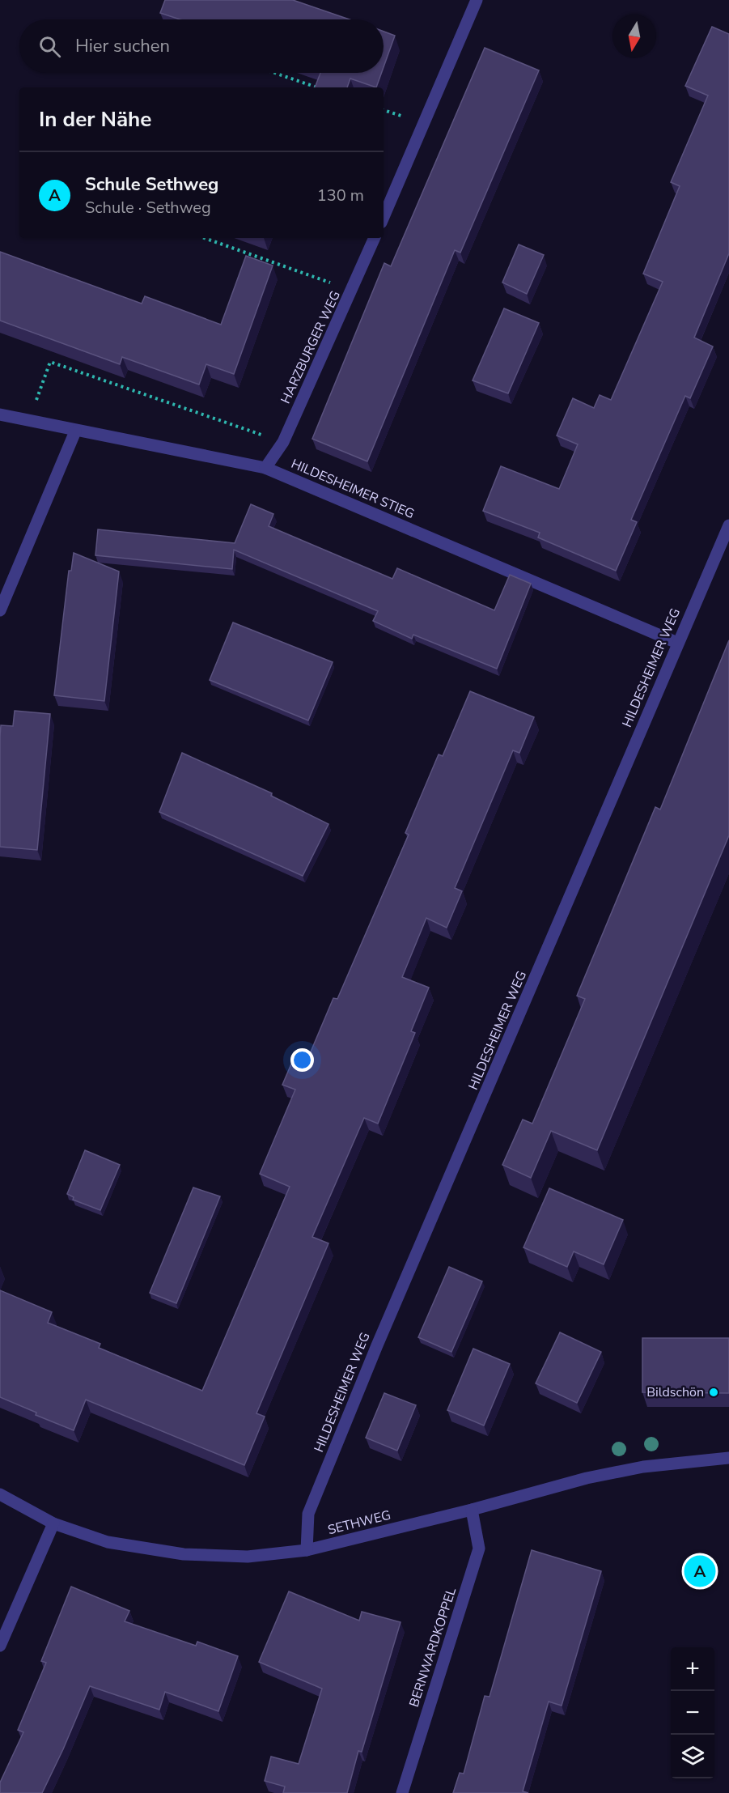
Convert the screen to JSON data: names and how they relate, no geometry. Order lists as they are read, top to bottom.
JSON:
{
  "streets": {
    "street": [
      "HARZBURGER WEG",
      "HILDESHEIMER STIEG",
      "HILDESHEIMER WEG",
      "SETHWEG",
      "BERNWARDKOPPEL"
    ]
  },
  "crossings": [
    ["HARZBURGER WEG", "HILDESHEIMER STIEG"],
    ["HILDESHEIMER STIEG", "HILDESHEIMER WEG"],
    ["HILDESHEIMER WEG", "SETHWEG"],
    ["SETHWEG", "BERNWARDKOPPEL"]
  ],
  "places": ["Bildschön"],
  "north": "bottom",
  "page": {
    "search": "Hier suchen",
    "heading": "In der Nähe",
    "list": [
      {
        "mark": "A",
        "name": "Schule Sethweg",
        "note": "Schule · Sethweg",
        "value": "130 m"
      }
    ],
    "pins": "A",
    "map_buttons": ["+", "−"]
  }
}
